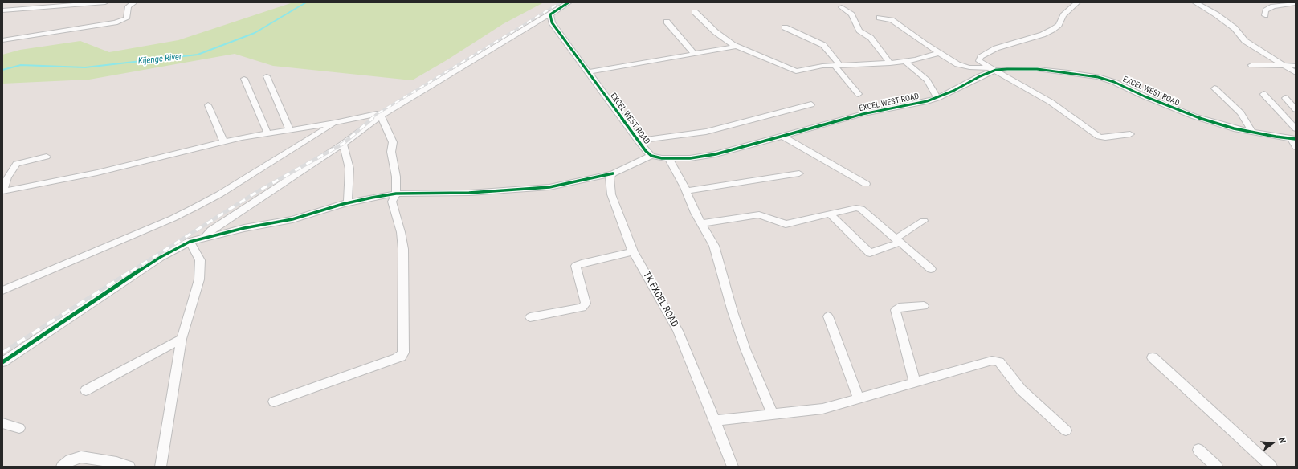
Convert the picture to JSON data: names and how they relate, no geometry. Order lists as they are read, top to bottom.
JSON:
{
  "streets": {
    "street": ["EXCEL WEST ROAD", "TK EXCEL ROAD"]
  },
  "water": ["Kijenge River"],
  "north": "right"
}
